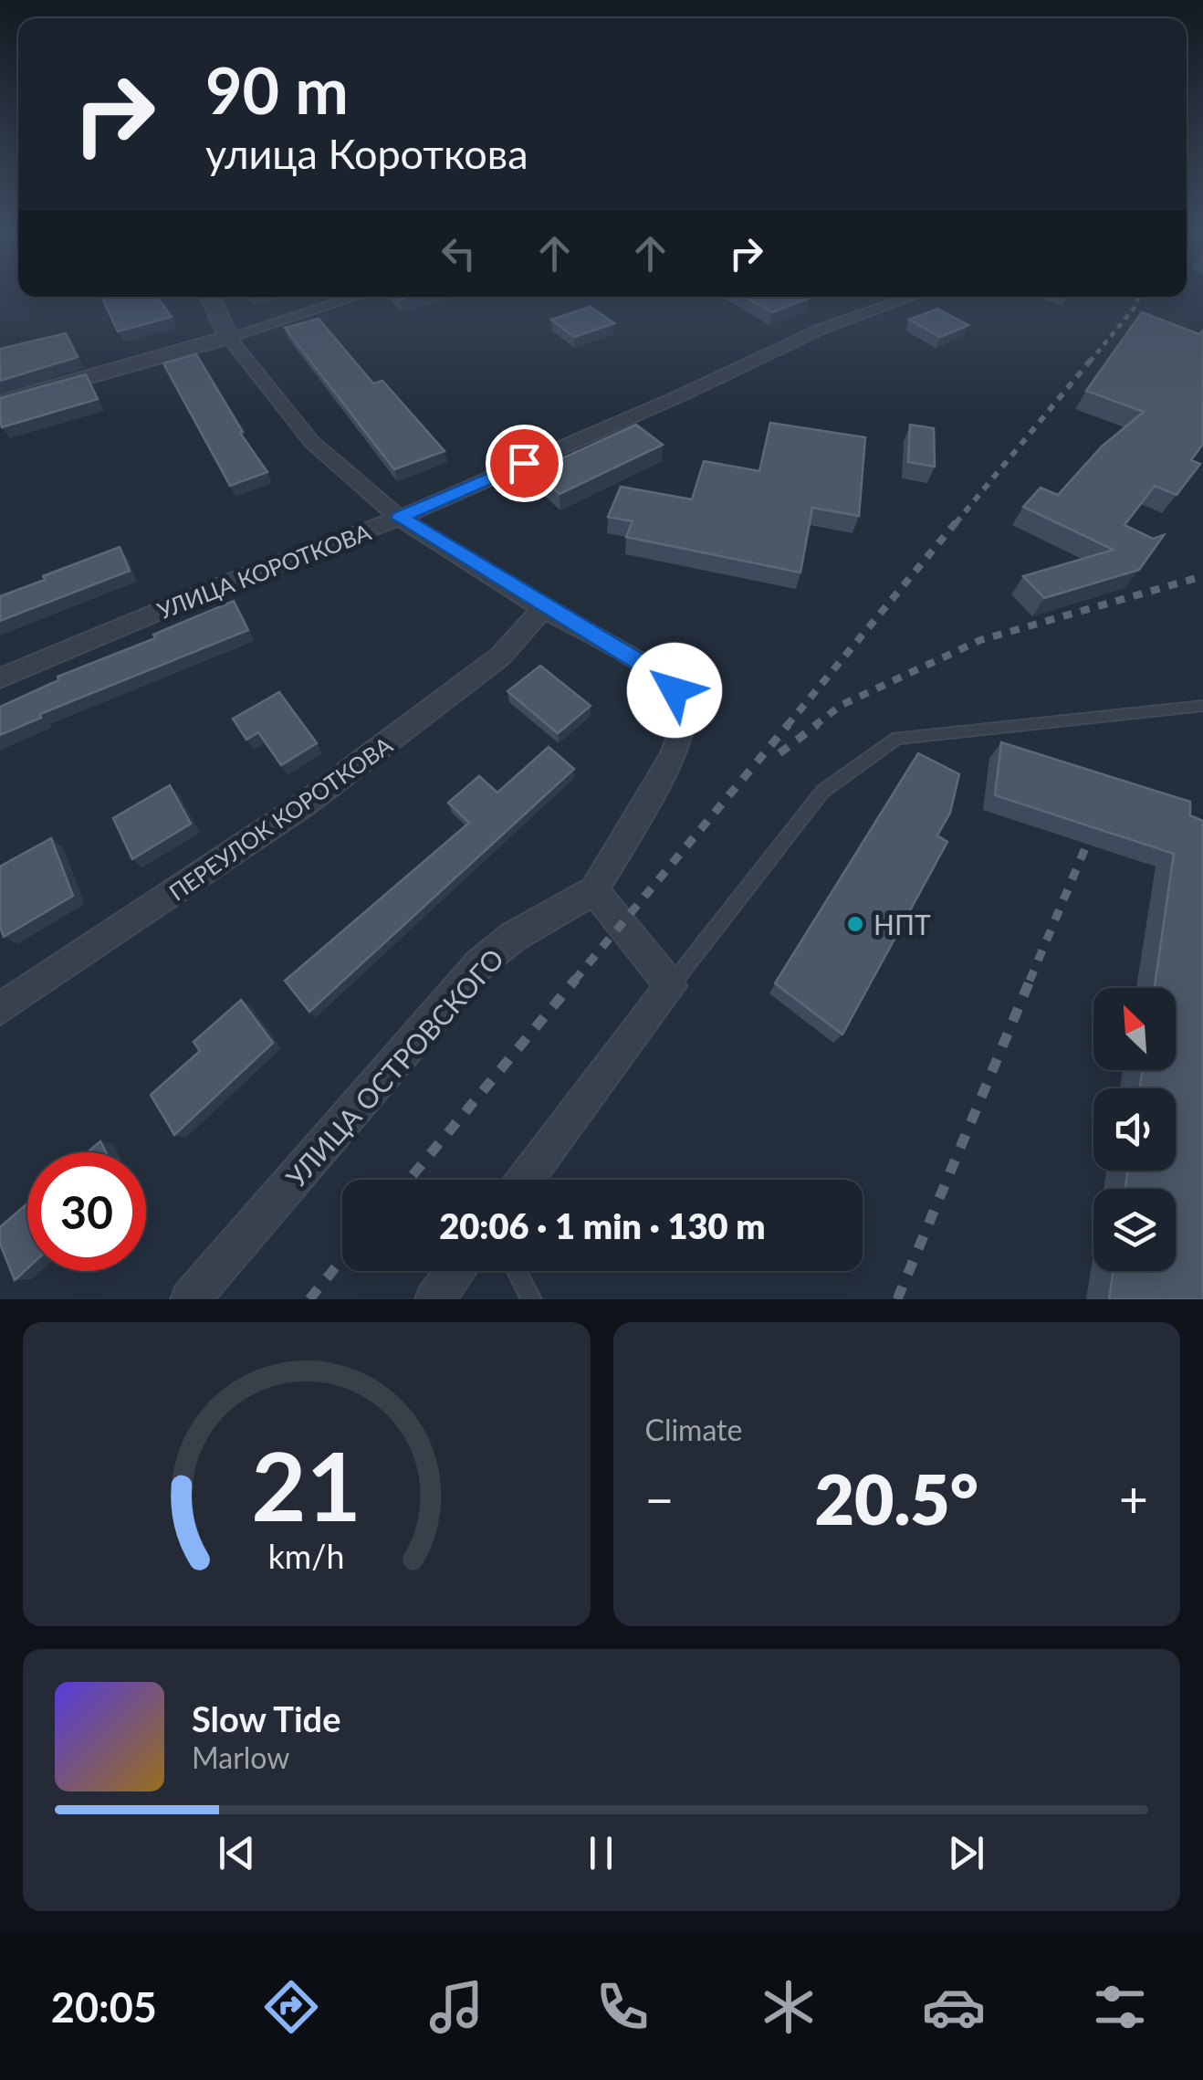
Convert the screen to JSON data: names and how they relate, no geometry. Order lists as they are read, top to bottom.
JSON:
{
  "streets": {
    "street": ["УЛИЦА КОРОТКОВА", "ПЕРЕУЛОК КОРОТКОВА", "УЛИЦА ОСТРОВСКОГО"]
  },
  "crossings": [
    ["ПЕРЕУЛОК КОРОТКОВА", "УЛИЦА ОСТРОВСКОГО"]
  ],
  "places": ["НПТ"],
  "north": "top left",
  "page": {
    "turn": ["90 m", "улица Короткова"],
    "limit": "30",
    "trip": "20:06 · 1 min · 130 m",
    "tile": "Climate",
    "heat": ["−", "20.5°", "+"],
    "song": ["Slow Tide", "Marlow"],
    "tabs": "20:05",
    "gauge": ["21", "km/h"]
  }
}
